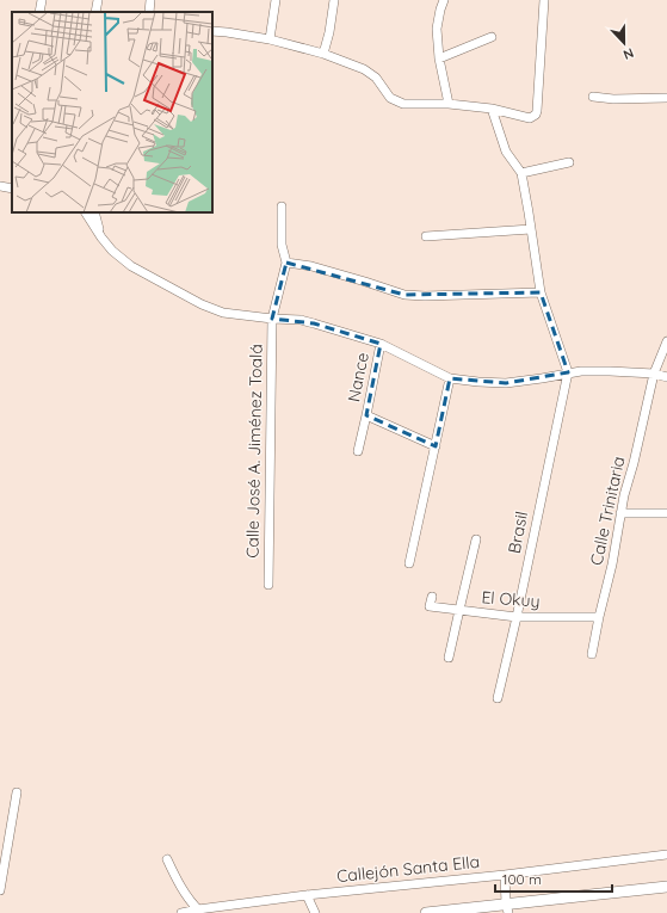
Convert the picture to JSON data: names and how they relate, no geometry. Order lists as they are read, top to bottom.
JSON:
{
  "streets": {
    "street": [
      "Nance",
      "Calle José A. Jiménez Toalá",
      "Calle Trinitaria",
      "Brasil",
      "El Okuy",
      "Callejón Santa Ella"
    ]
  },
  "crossings": [
    ["Calle Trinitaria", "El Okuy"],
    ["Brasil", "El Okuy"]
  ],
  "scale_bar": "100 m",
  "north": "bottom"
}
